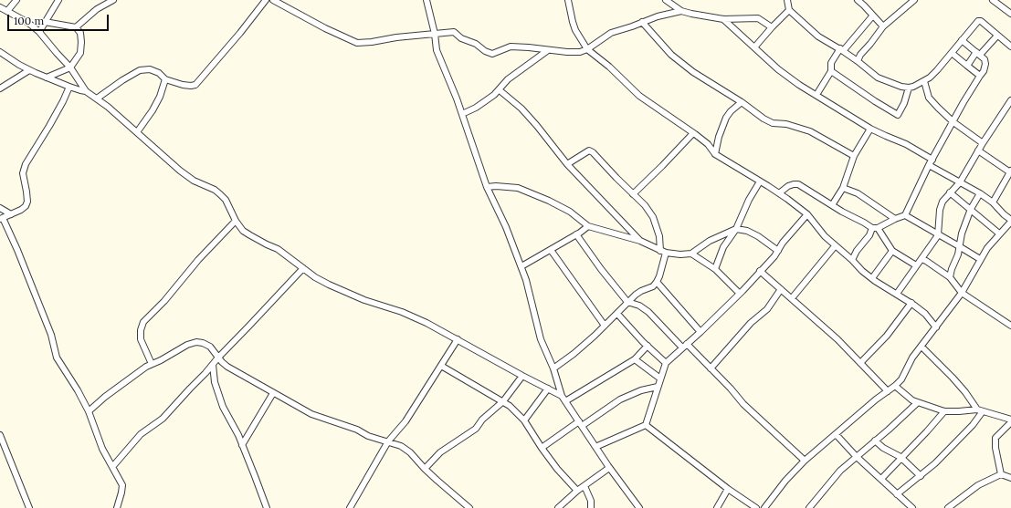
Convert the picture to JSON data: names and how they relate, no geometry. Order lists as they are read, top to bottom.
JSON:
{
  "scale_bar": "100 m"
}
